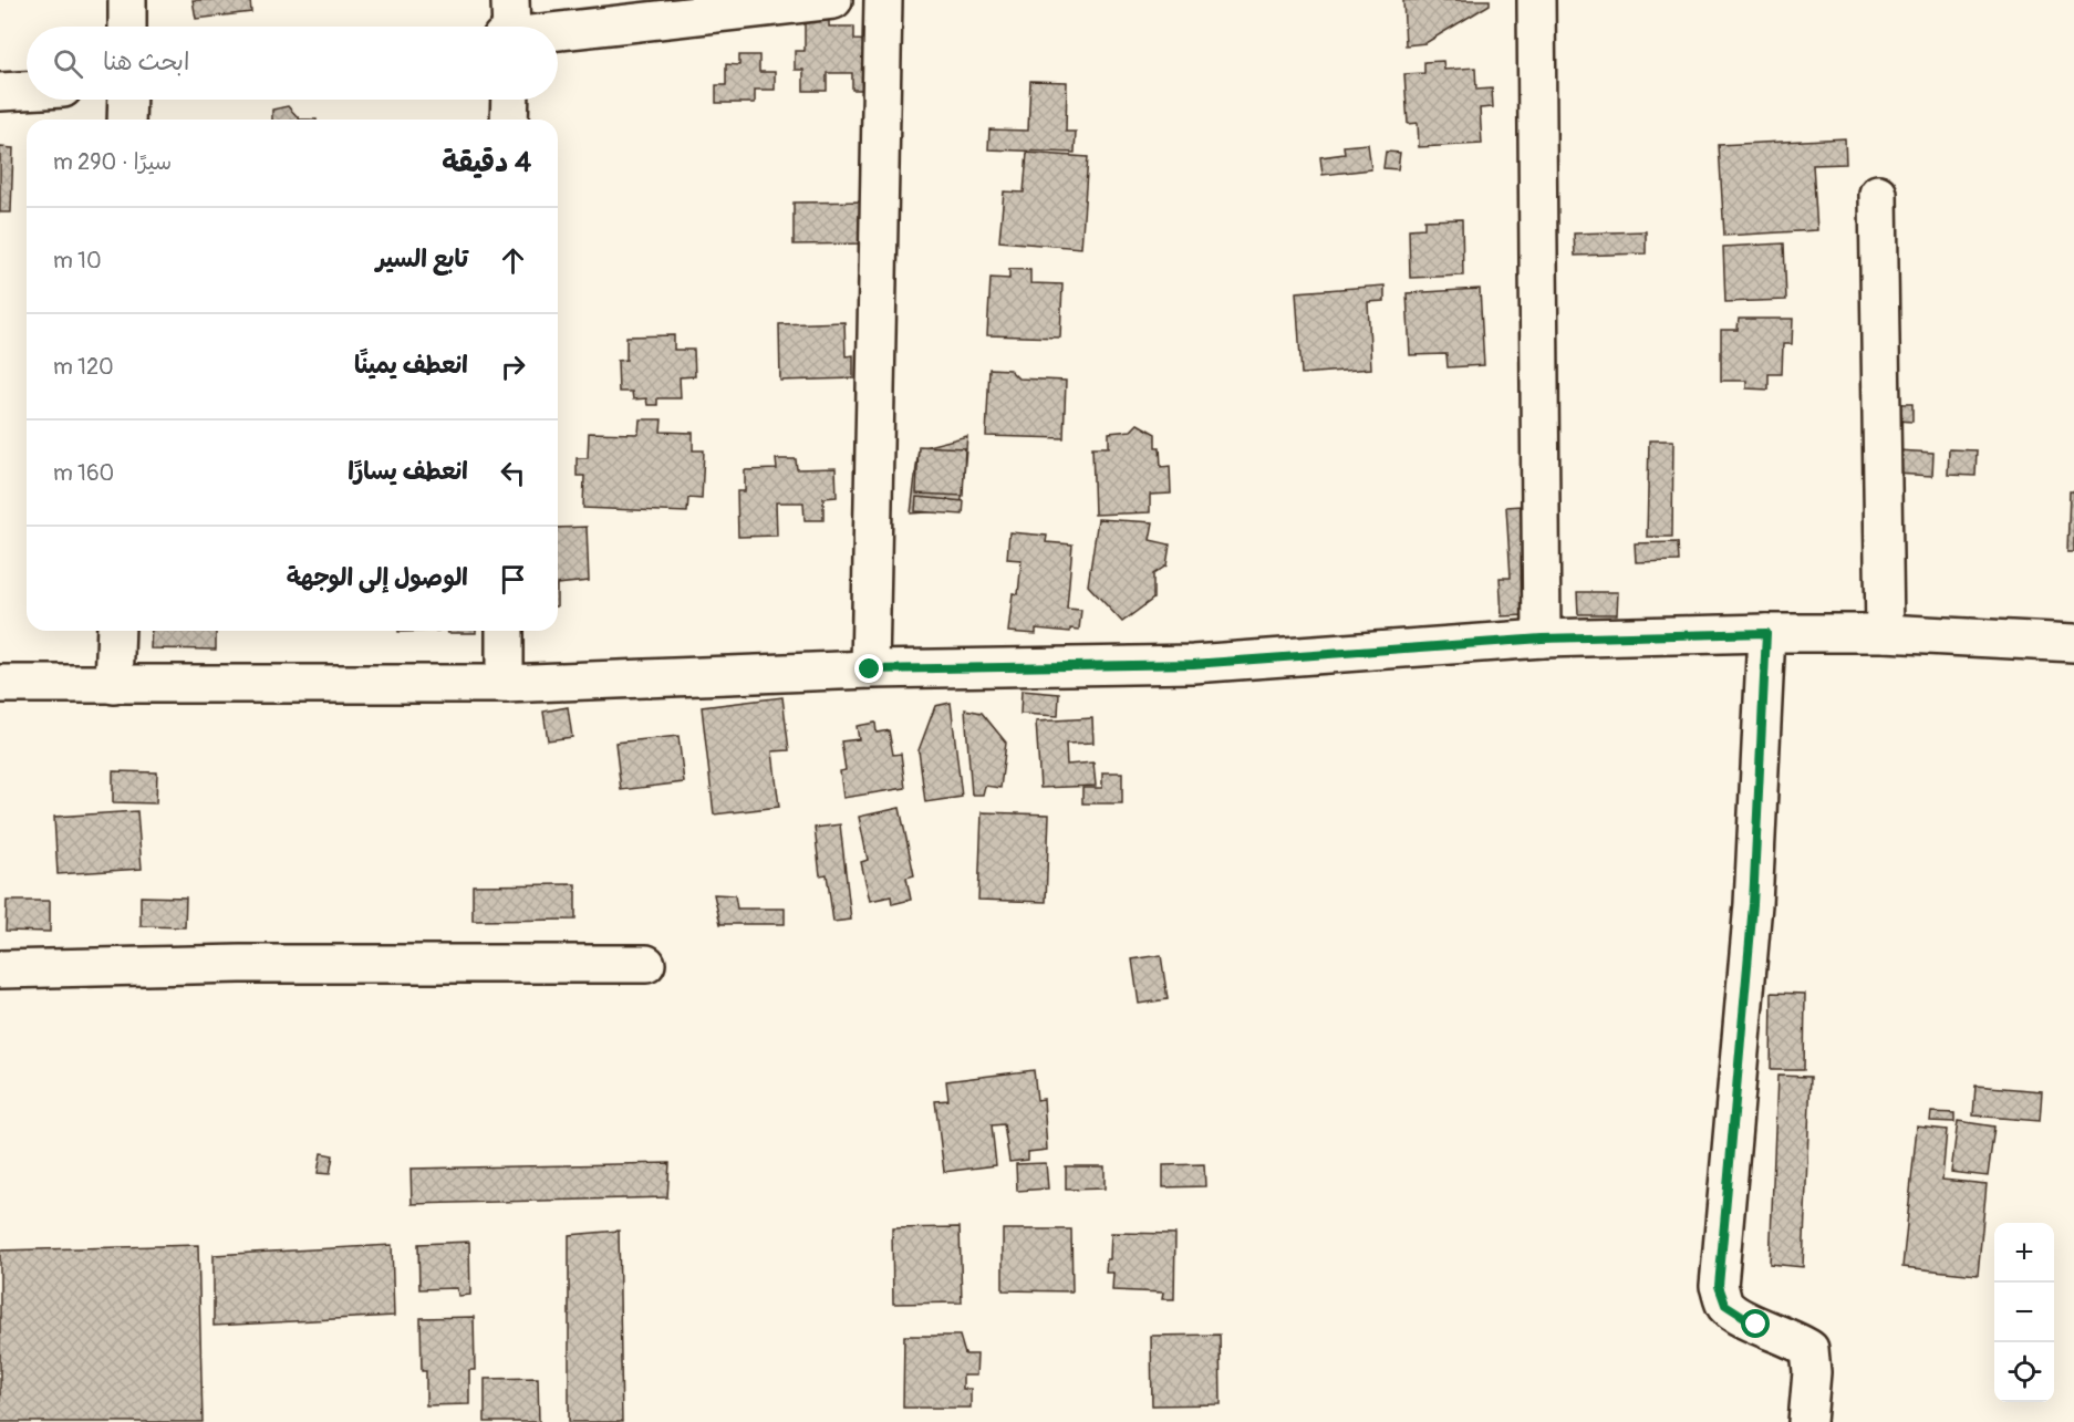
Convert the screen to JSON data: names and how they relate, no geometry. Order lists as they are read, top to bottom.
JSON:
{
  "page": {
    "search": "ابحث هنا",
    "heading": ["4 دقيقة", "سيرًا · 290 m"],
    "list": [
      ["تابع السير", "10 m"],
      ["انعطف يمينًا", "120 m"],
      ["انعطف يسارًا", "160 m"],
      "الوصول إلى الوجهة"
    ],
    "map_buttons": ["+", "−"]
  }
}
